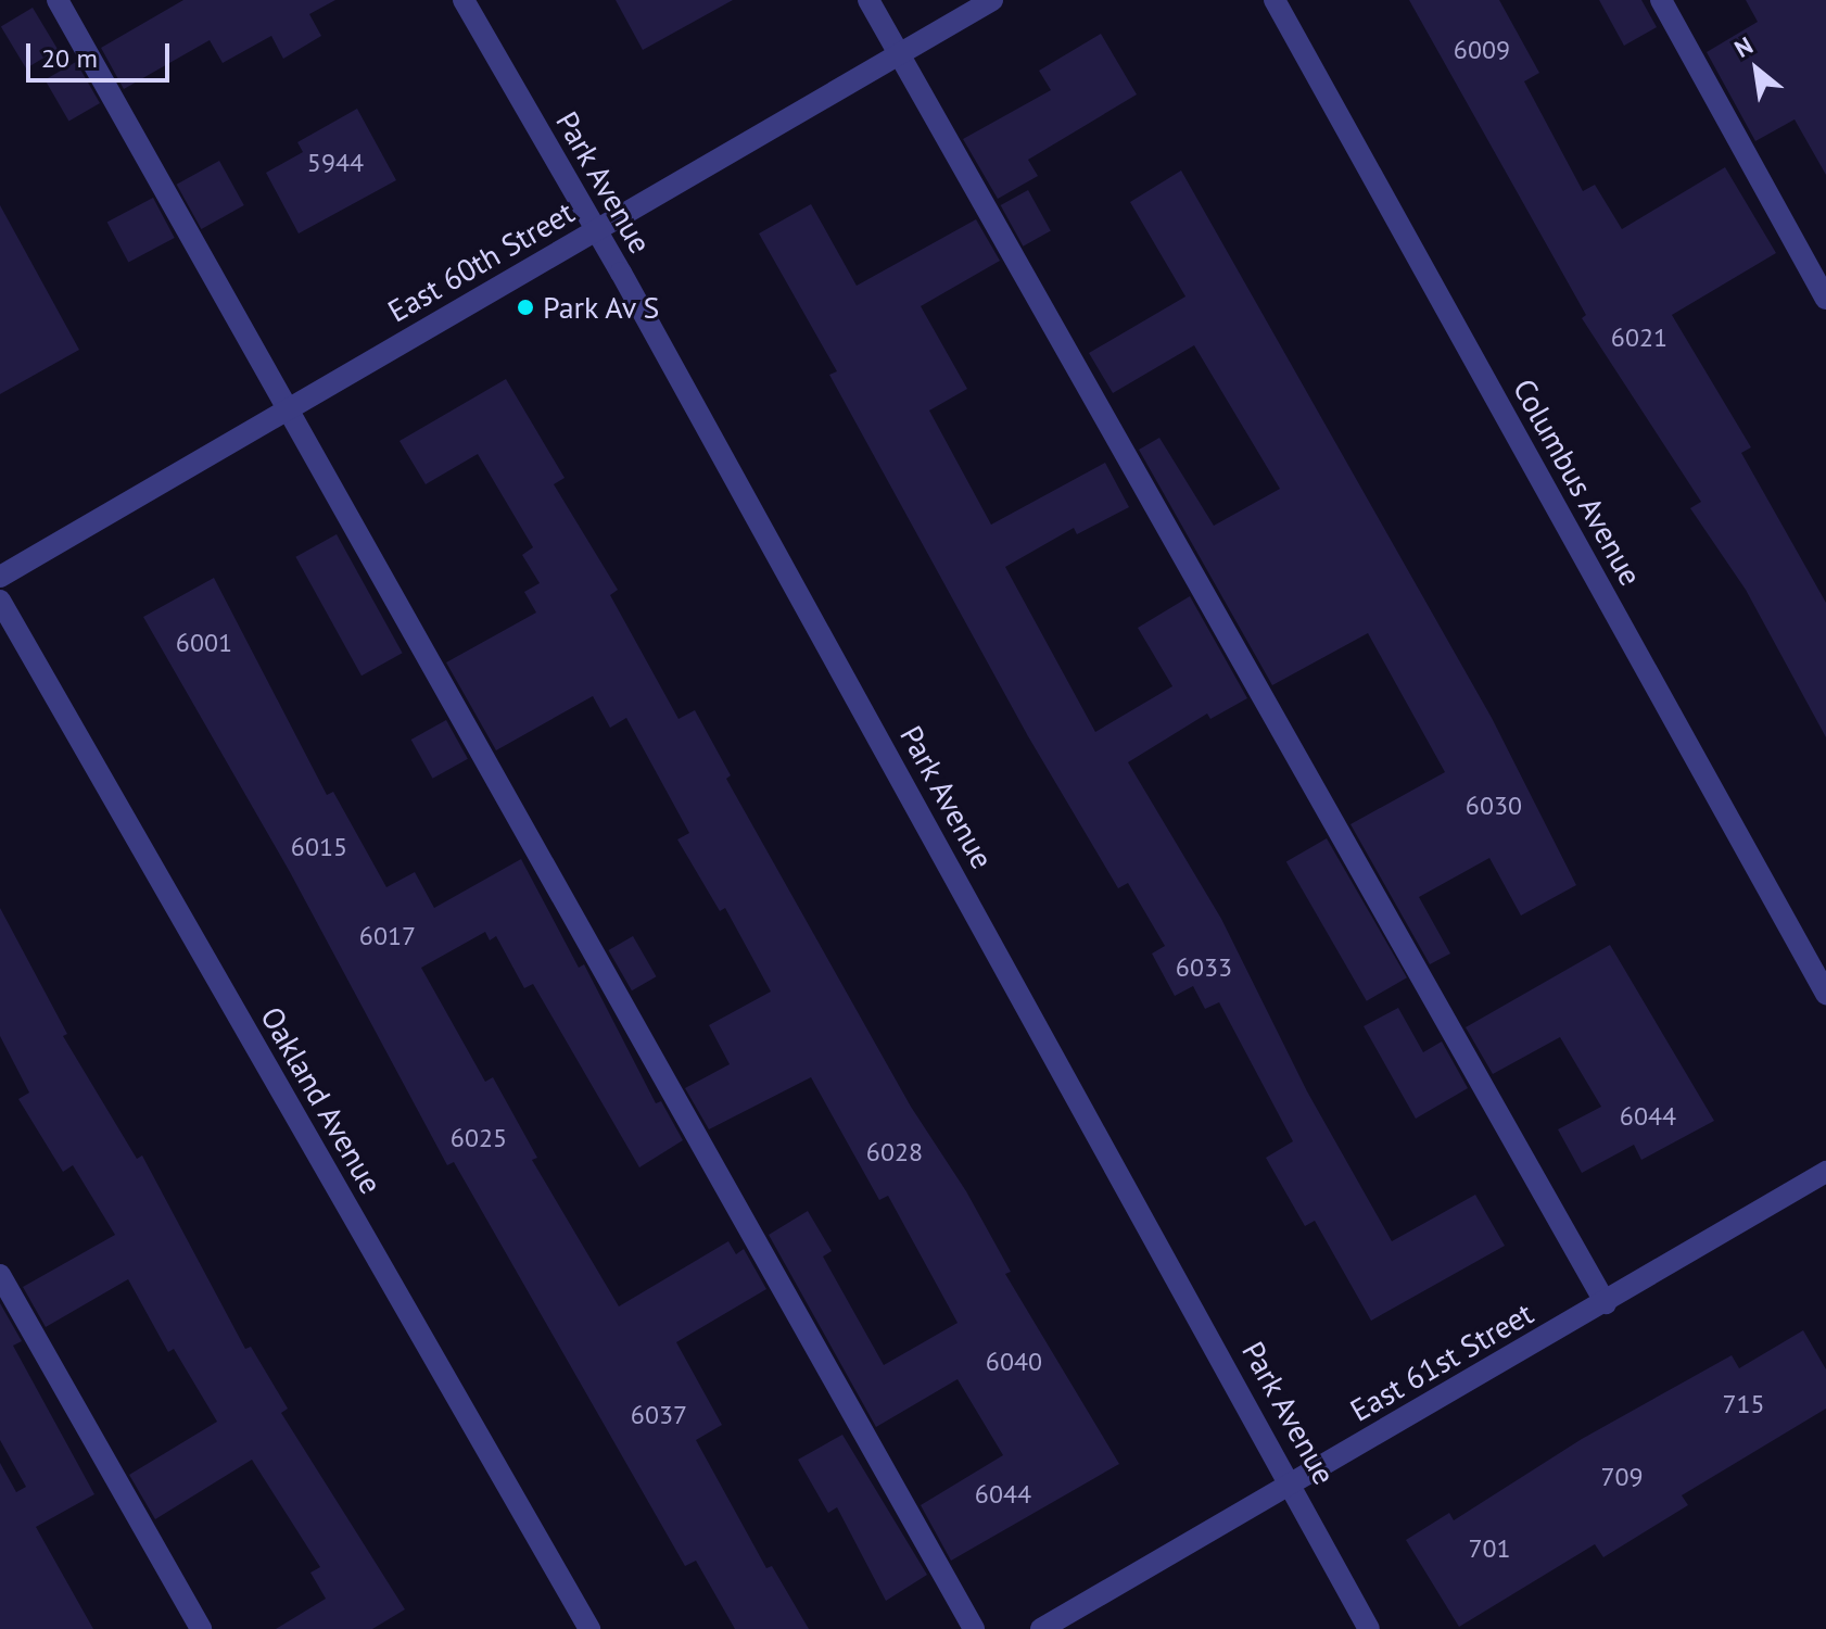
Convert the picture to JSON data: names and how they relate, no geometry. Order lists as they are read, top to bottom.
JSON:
{
  "streets": {
    "street": [
      "Park Avenue",
      "East 60th Street",
      "Columbus Avenue",
      "Oakland Avenue",
      "East 61st Street"
    ]
  },
  "crossings": [
    ["Park Avenue", "East 60th Street"],
    ["Park Avenue", "East 61st Street"]
  ],
  "places": ["Park Av S"],
  "house_numbers": [
    "6009",
    "5944",
    "6021",
    "6001",
    "6030",
    "6015",
    "6017",
    "6033",
    "6044",
    "6025",
    "6028",
    "6040",
    "715",
    "6037",
    "709",
    "6044",
    "701"
  ],
  "scale_bar": "20 m",
  "north": "top left"
}
